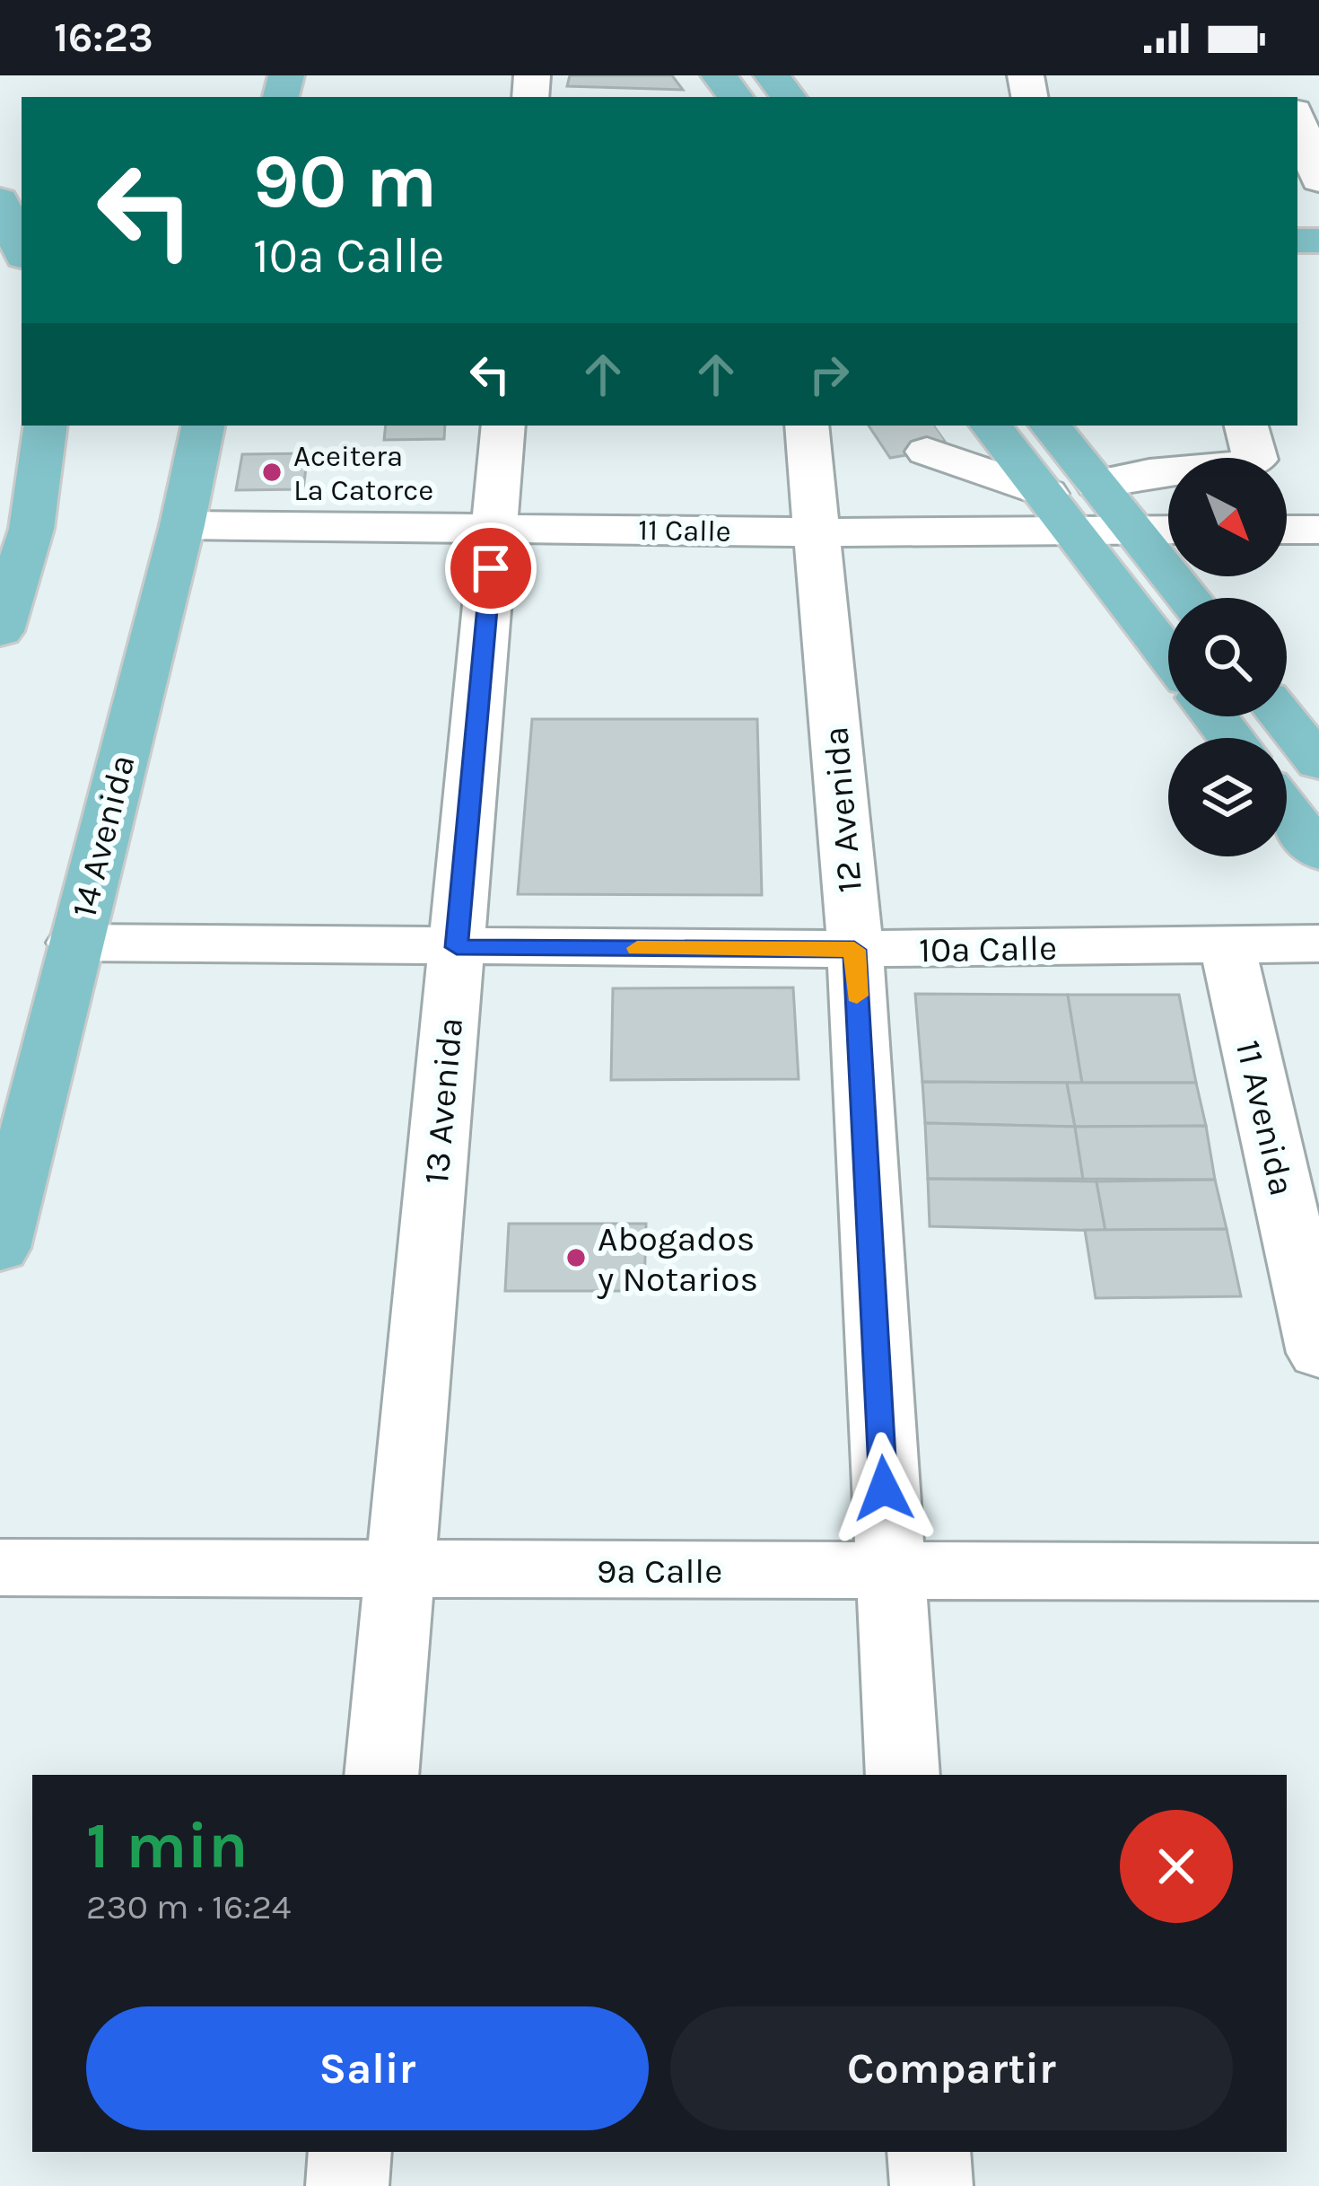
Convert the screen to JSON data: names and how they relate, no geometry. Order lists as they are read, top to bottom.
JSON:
{
  "streets": {
    "main road": ["14 Avenida"],
    "street": [
      "11 Calle",
      "12 Avenida",
      "10a Calle",
      "13 Avenida",
      "11 Avenida",
      "9a Calle"
    ]
  },
  "crossings": [
    ["11 Calle", "12 Avenida"],
    ["11 Calle", "14 Avenida"],
    ["11 Calle", "13 Avenida"],
    ["12 Avenida", "10a Calle"],
    ["12 Avenida", "9a Calle"],
    ["14 Avenida", "10a Calle"],
    ["10a Calle", "13 Avenida"],
    ["10a Calle", "11 Avenida"],
    ["13 Avenida", "9a Calle"]
  ],
  "places": ["Aceitera La Catorce", "Abogados y Notarios"],
  "north": "bottom right",
  "page": {
    "status": "16:23",
    "turn": ["90 m", "10a Calle"],
    "heading": ["1 min", "230 m · 16:24"],
    "buttons": ["Salir", "Compartir"]
  }
}
